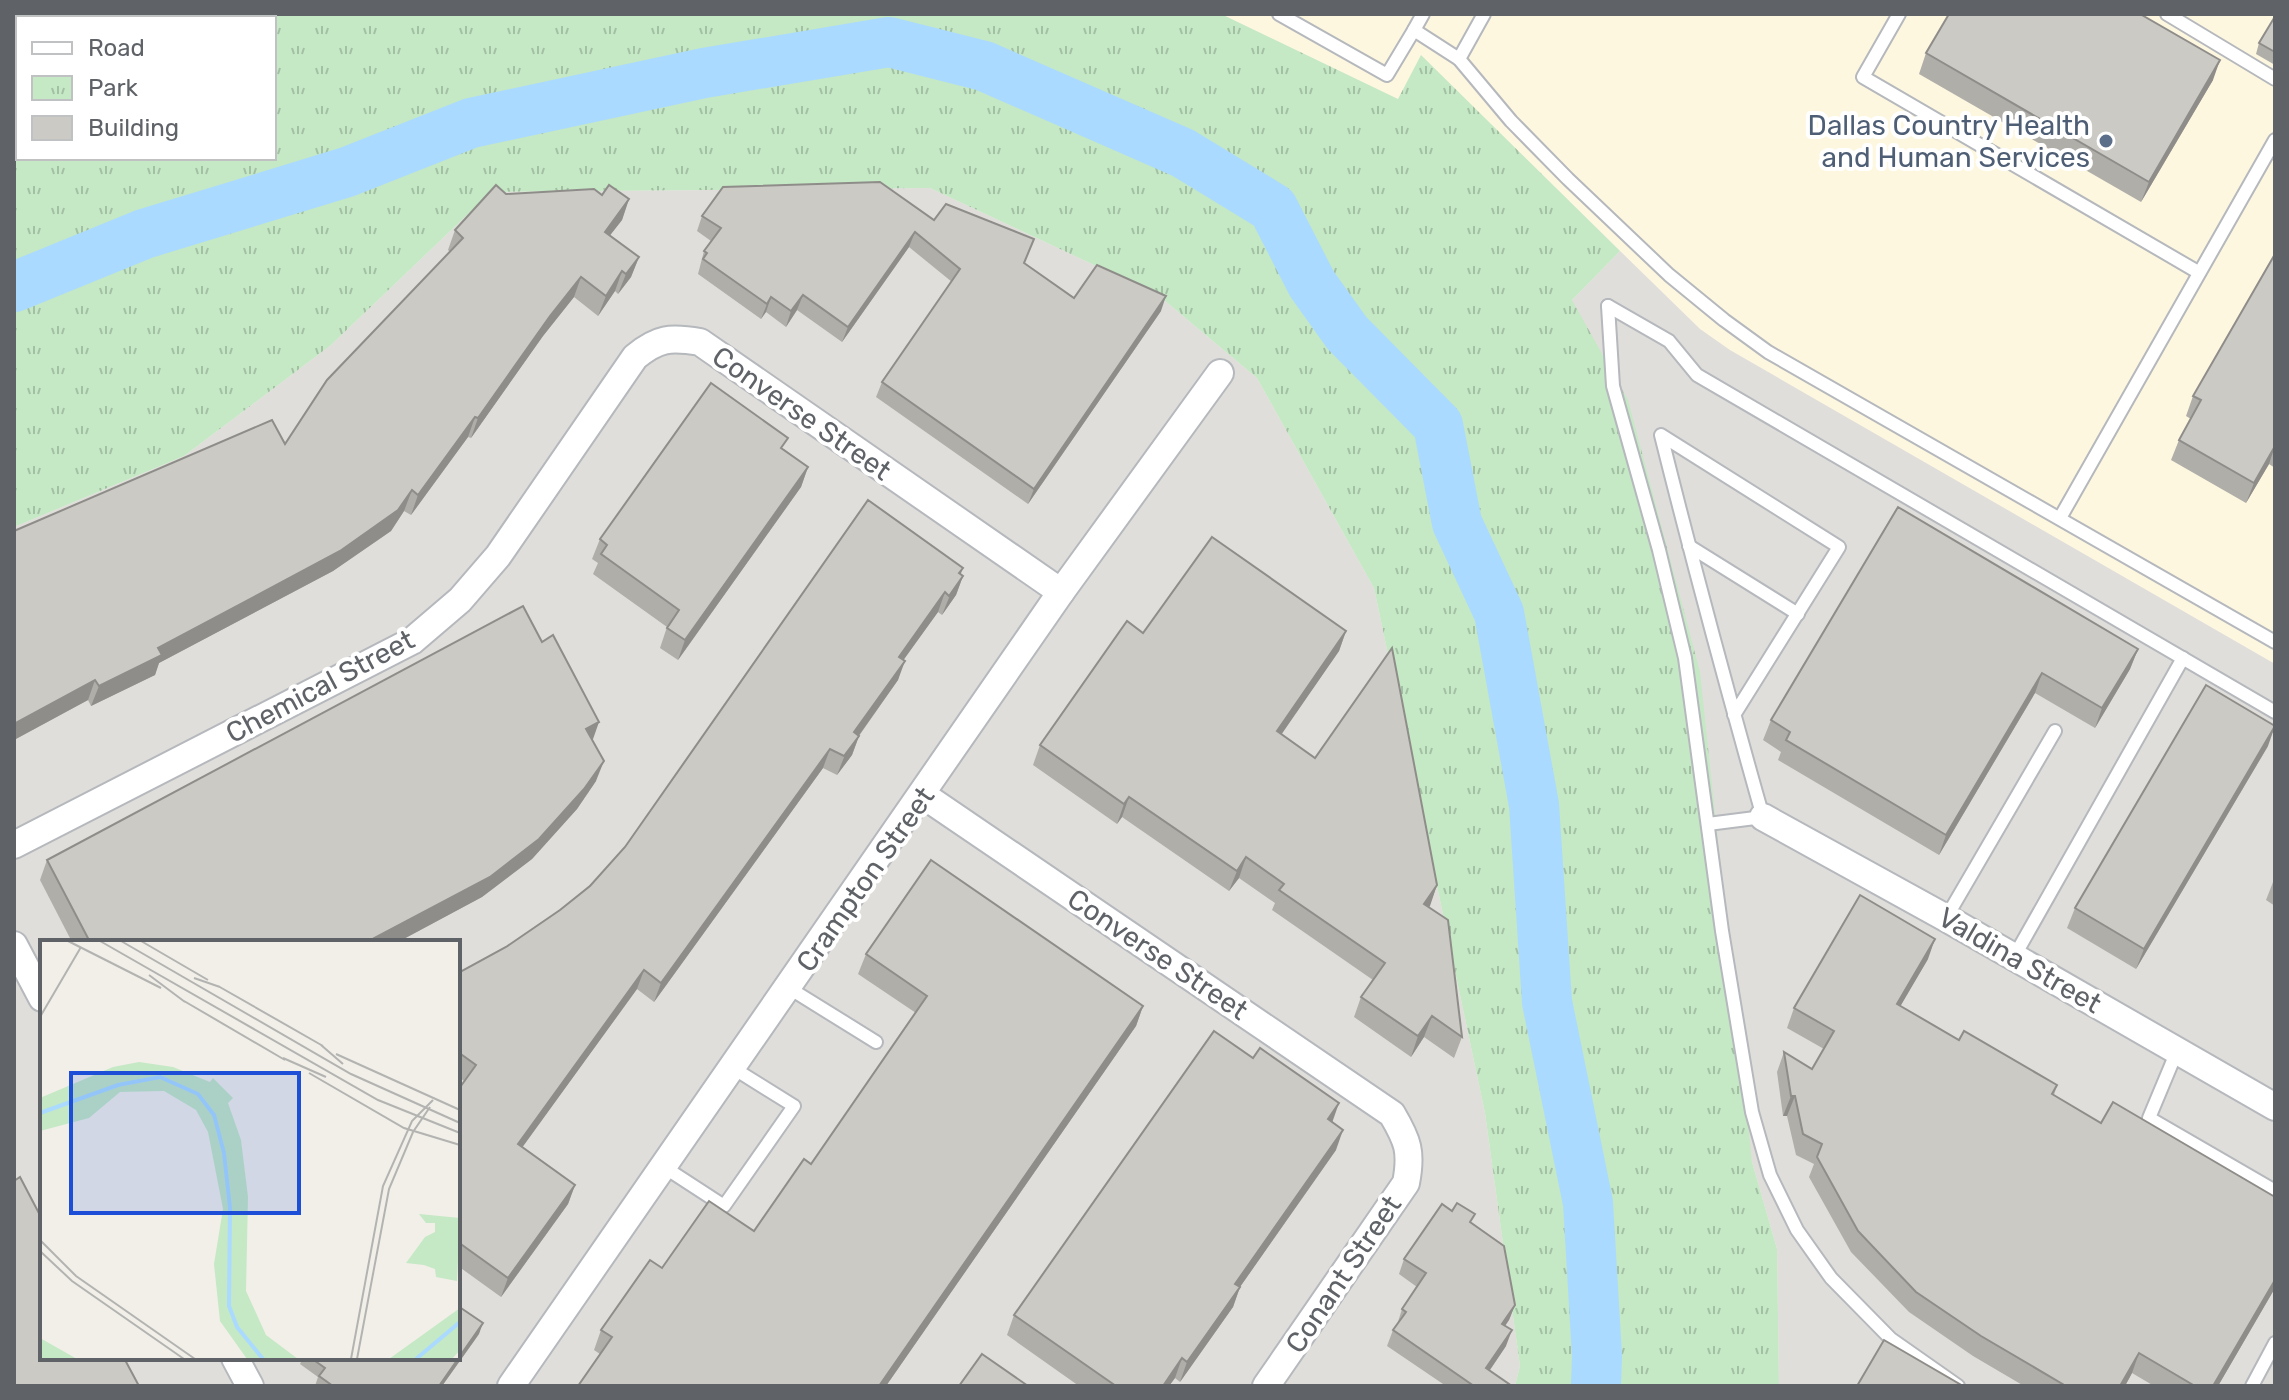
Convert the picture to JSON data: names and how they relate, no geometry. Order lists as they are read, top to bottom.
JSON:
{
  "streets": {
    "street": [
      "Converse Street",
      "Chemical Street",
      "Crampton Street",
      "Valdina Street",
      "Conant Street"
    ]
  },
  "crossings": [
    ["Converse Street", "Chemical Street"],
    ["Converse Street", "Crampton Street"],
    ["Converse Street", "Conant Street"]
  ],
  "places": ["Dallas Country Health and Human Services"],
  "legend": ["Road", "Park", "Building"]
}
